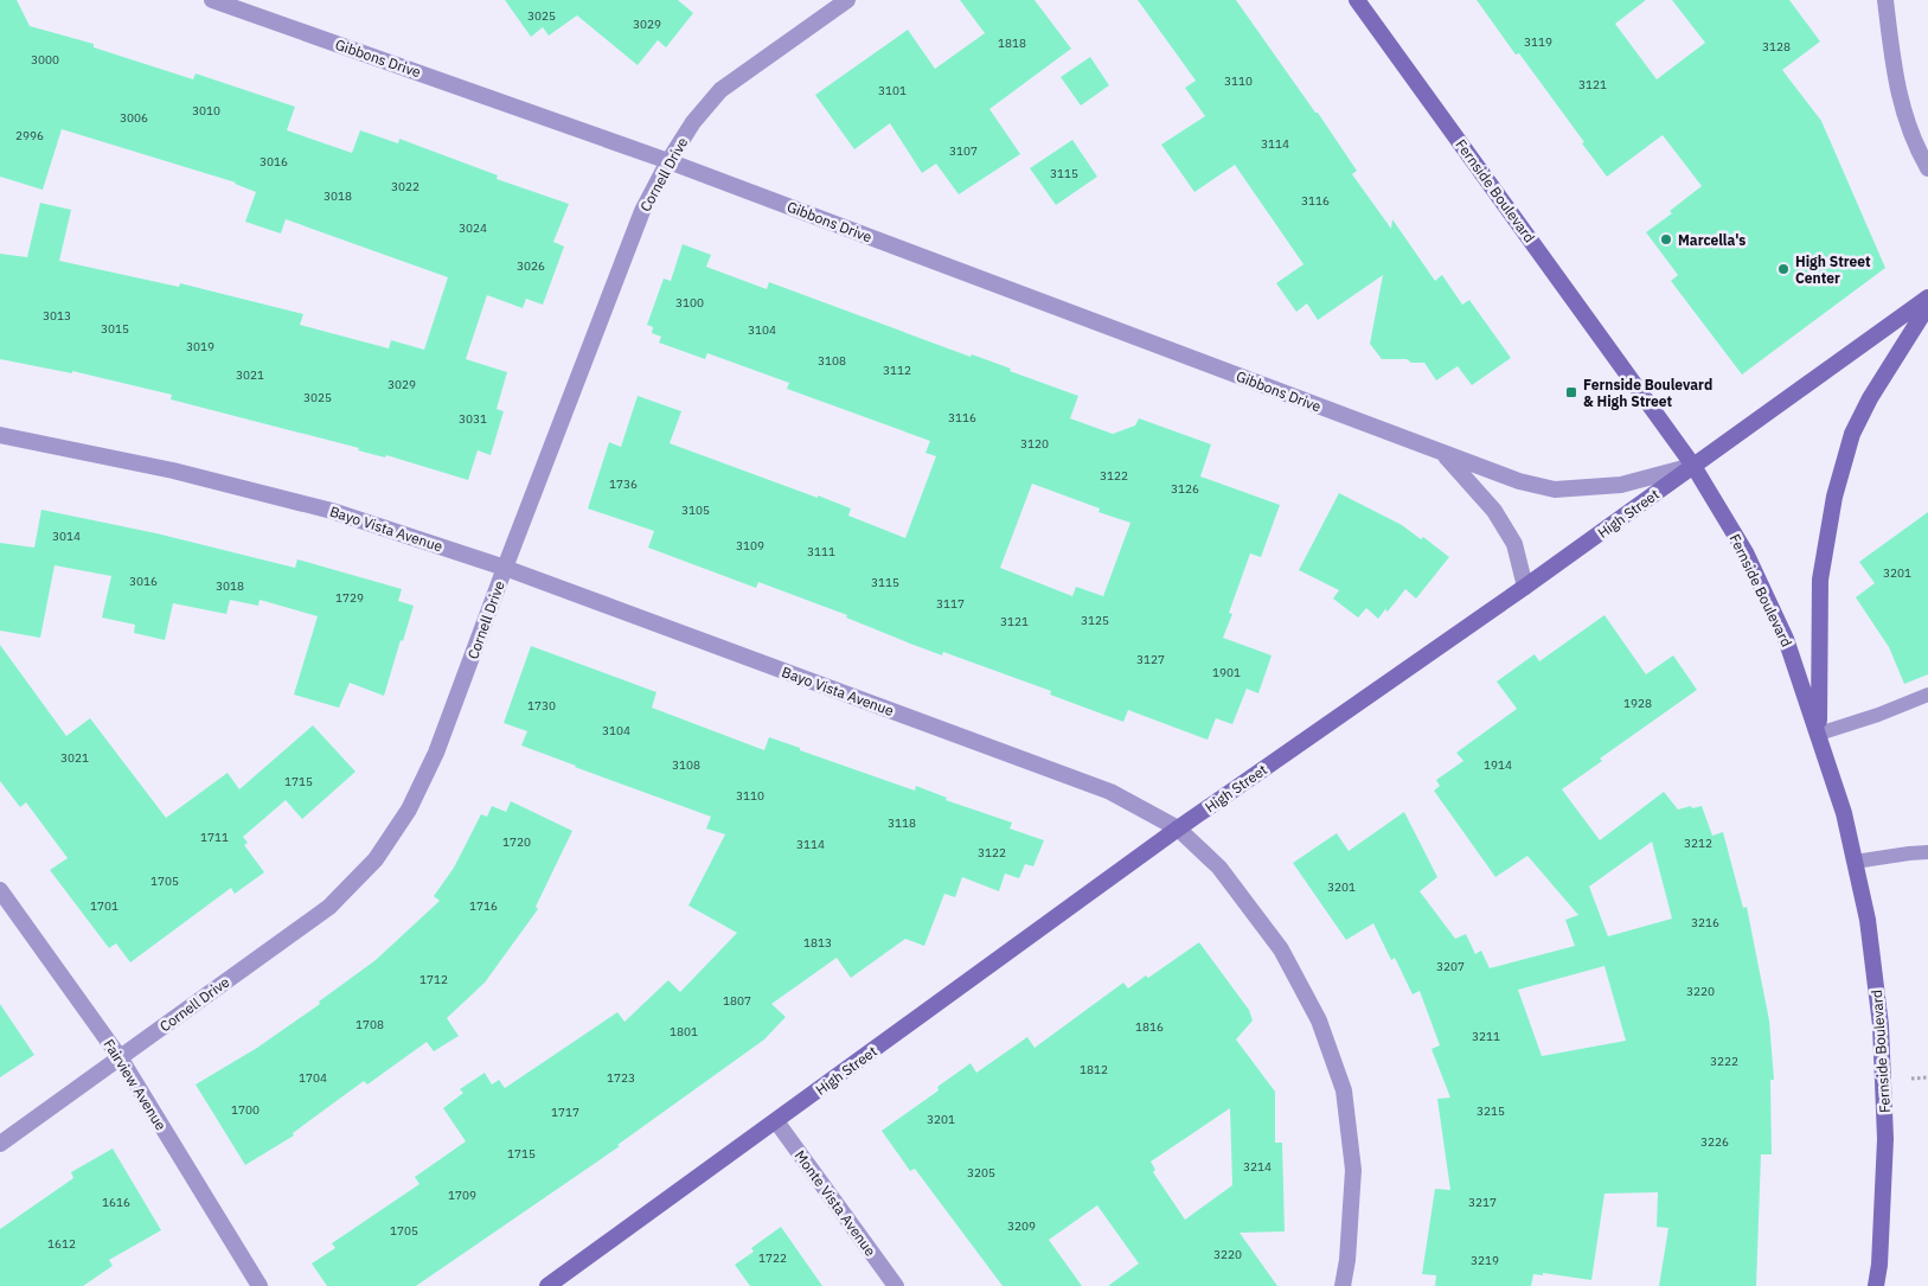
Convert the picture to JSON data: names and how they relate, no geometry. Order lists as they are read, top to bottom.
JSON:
{
  "streets": {
    "main road": ["Fernside Boulevard", "High Street"],
    "street": [
      "Gibbons Drive",
      "Cornell Drive",
      "Bayo Vista Avenue",
      "Fairview Avenue",
      "Monte Vista Avenue"
    ]
  },
  "crossings": [
    ["Gibbons Drive", "Cornell Drive"],
    ["Gibbons Drive", "Fernside Boulevard"],
    ["Gibbons Drive", "High Street"],
    ["Cornell Drive", "Bayo Vista Avenue"],
    ["Cornell Drive", "Fairview Avenue"],
    ["Fernside Boulevard", "High Street"],
    ["High Street", "Bayo Vista Avenue"],
    ["High Street", "Monte Vista Avenue"]
  ],
  "places": {
    "other": ["Marcella's", "High Street Center"],
    "transit": ["Fernside Boulevard & High Street"]
  },
  "house_numbers": [
    "3025",
    "3029",
    "3119",
    "1818",
    "3128",
    "3000",
    "3110",
    "3121",
    "3101",
    "3010",
    "3006",
    "2996",
    "3114",
    "3107",
    "3016",
    "3115",
    "3022",
    "3018",
    "3116",
    "3024",
    "3026",
    "3100",
    "3013",
    "3015",
    "3104",
    "3019",
    "3108",
    "3112",
    "3021",
    "3029",
    "3025",
    "3116",
    "3031",
    "3120",
    "3122",
    "1736",
    "3126",
    "3105",
    "3014",
    "3109",
    "3111",
    "3201",
    "3016",
    "3115",
    "3018",
    "1729",
    "3117",
    "3125",
    "3121",
    "3127",
    "1901",
    "1928",
    "1730",
    "3104",
    "3021",
    "3108",
    "1914",
    "1715",
    "3110",
    "3118",
    "1711",
    "1720",
    "3212",
    "3114",
    "3122",
    "1705",
    "3201",
    "1701",
    "1716",
    "3216",
    "1813",
    "3207",
    "1712",
    "3220",
    "1807",
    "1708",
    "1816",
    "1801",
    "3211",
    "3222",
    "1812",
    "1704",
    "1723",
    "1700",
    "3215",
    "1717",
    "3201",
    "3226",
    "1715",
    "3214",
    "3205",
    "1709",
    "1616",
    "3217",
    "3209",
    "1705",
    "1612",
    "3220",
    "1722",
    "3219"
  ]
}
